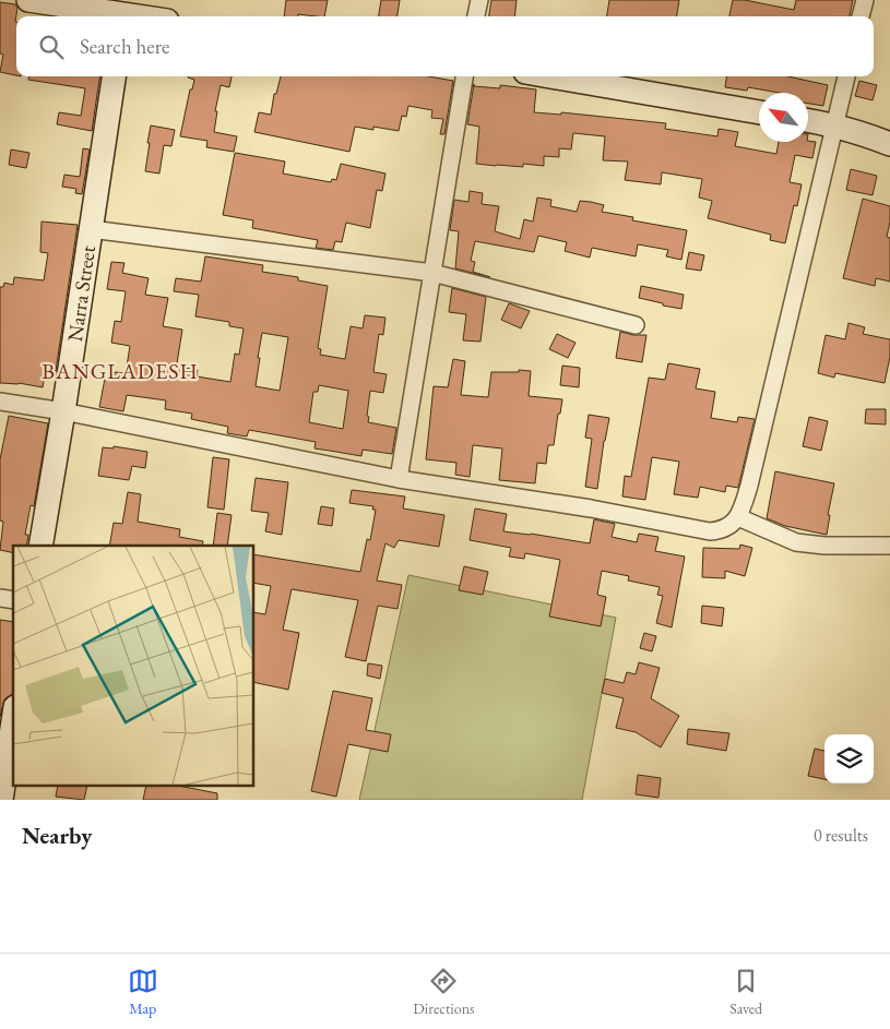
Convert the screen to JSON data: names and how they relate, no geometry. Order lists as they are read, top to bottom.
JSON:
{
  "streets": {
    "street": ["Narra Street"]
  },
  "districts": ["BANGLADESH"],
  "north": "top left",
  "page": {
    "search": "Search here",
    "heading": ["Nearby", "0 results"],
    "nav": ["Map", "Directions", "Saved"]
  }
}
